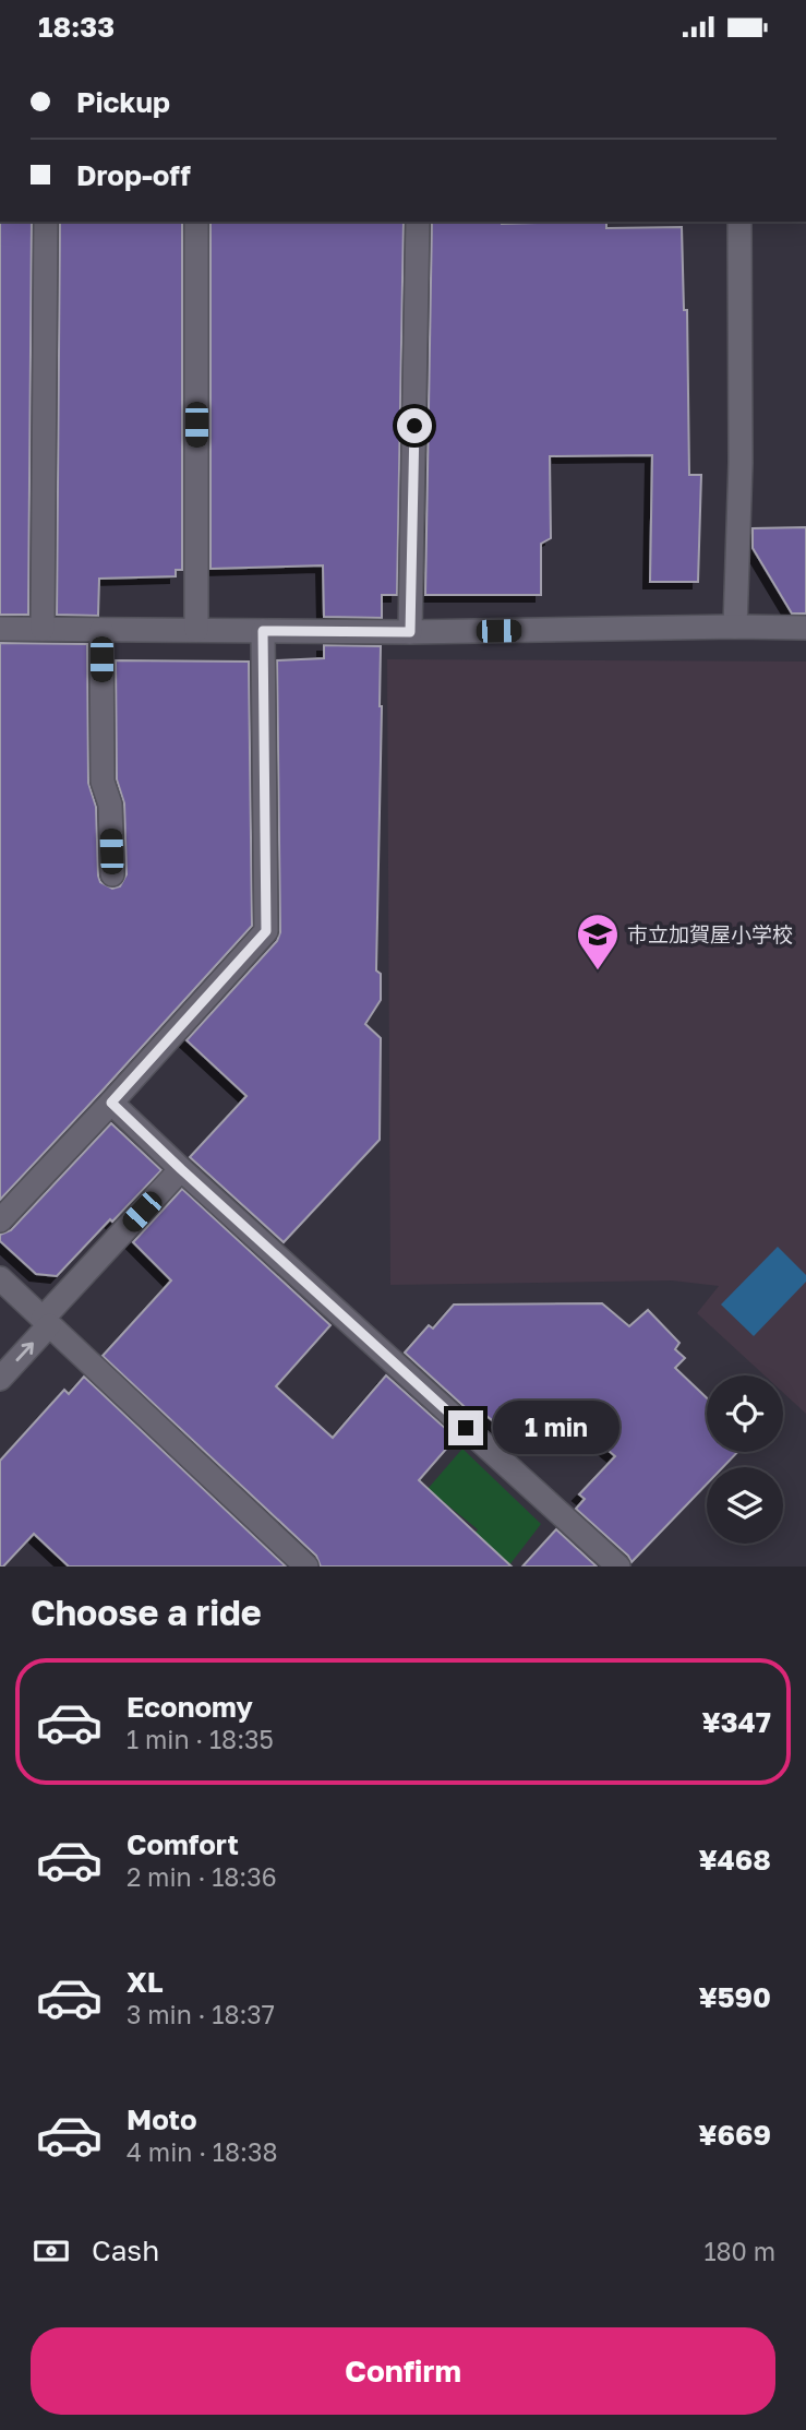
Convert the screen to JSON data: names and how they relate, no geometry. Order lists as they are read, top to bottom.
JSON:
{
  "places": {
    "school or university": ["市立加賀屋小学校"]
  },
  "page": {
    "status": "18:33",
    "banner": ["Pickup", "Drop-off"],
    "bubble": "1 min",
    "heading": "Choose a ride",
    "list": [
      {
        "name": "Economy",
        "note": "1 min · 18:35",
        "value": "¥347"
      },
      {
        "name": "Comfort",
        "note": "2 min · 18:36",
        "value": "¥468"
      },
      {
        "name": "XL",
        "note": "3 min · 18:37",
        "value": "¥590"
      },
      {
        "name": "Moto",
        "note": "4 min · 18:38",
        "value": "¥669"
      }
    ],
    "pay": ["Cash", "180 m"],
    "buttons": "Confirm"
  }
}
